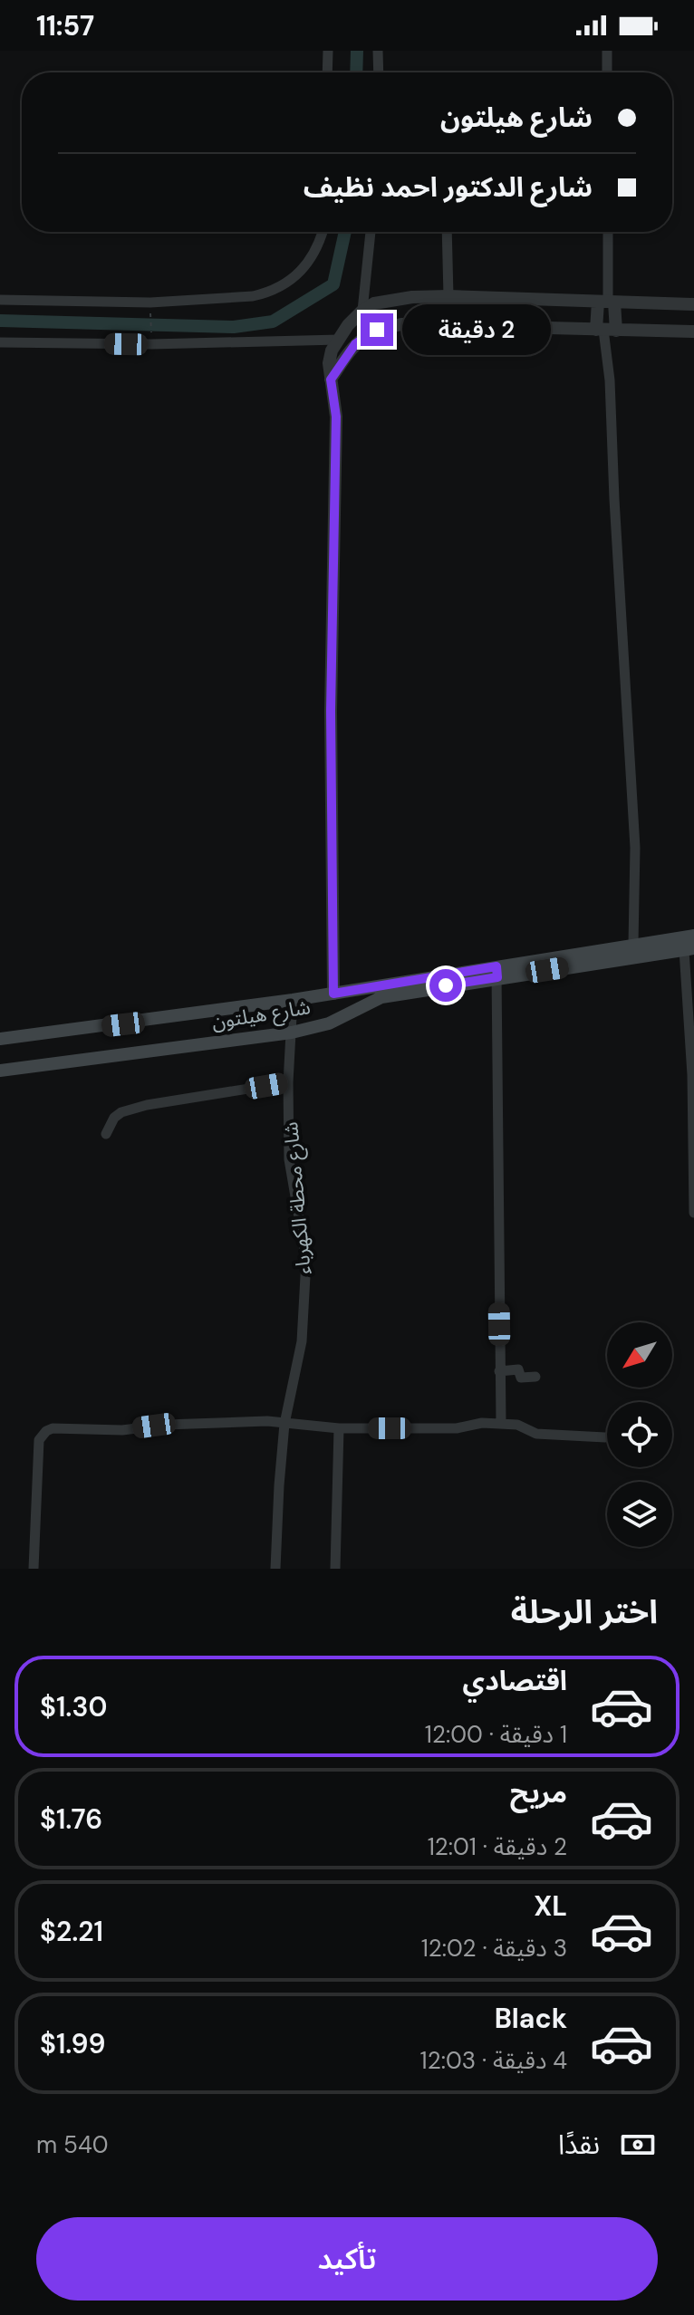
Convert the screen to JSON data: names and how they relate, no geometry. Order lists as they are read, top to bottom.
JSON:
{
  "streets": {
    "main road": ["شارع هيلتون"],
    "street": ["شارع محطة الكهرباء"]
  },
  "crossings": [
    ["شارع هيلتون", "شارع محطة الكهرباء"]
  ],
  "north": "bottom left",
  "page": {
    "status": "11:57",
    "banner": ["شارع هيلتون", "شارع الدكتور احمد نظيف"],
    "bubble": "2 دقيقة",
    "heading": "اختر الرحلة",
    "list": [
      {
        "name": "اقتصادي",
        "note": "1 دقيقة · 12:00",
        "value": "$1.30"
      },
      {
        "name": "مريح",
        "note": "2 دقيقة · 12:01",
        "value": "$1.76"
      },
      {
        "name": "XL",
        "note": "3 دقيقة · 12:02",
        "value": "$2.21"
      },
      {
        "name": "Black",
        "note": "4 دقيقة · 12:03",
        "value": "$1.99"
      }
    ],
    "pay": ["نقدًا", "540 m"],
    "buttons": "تأكيد"
  }
}
